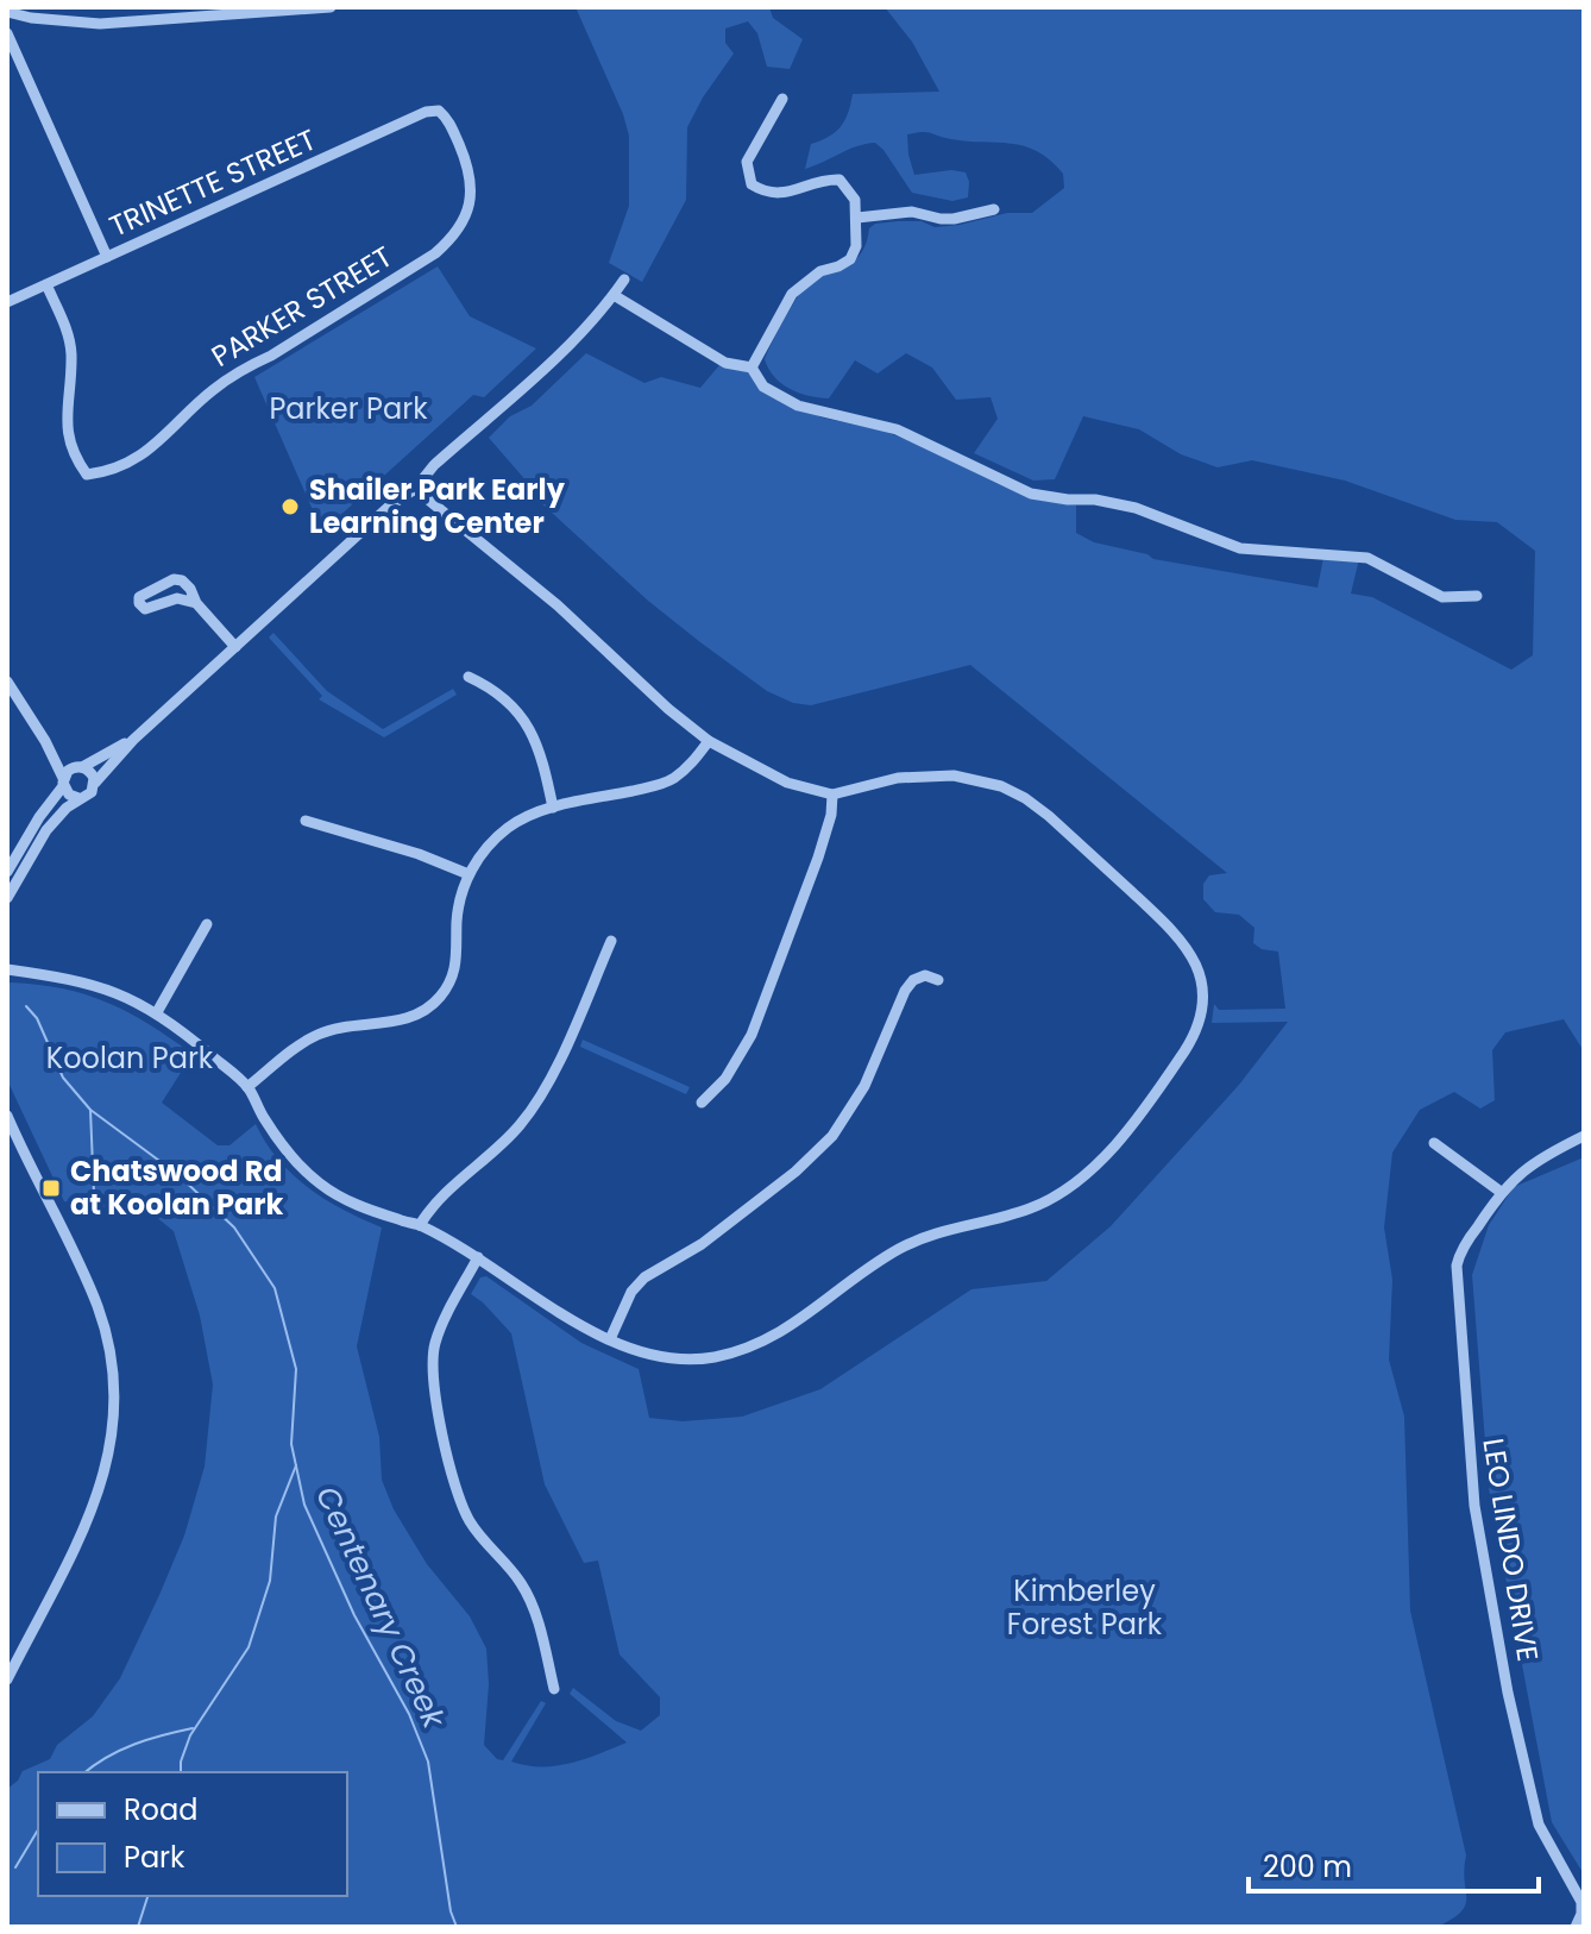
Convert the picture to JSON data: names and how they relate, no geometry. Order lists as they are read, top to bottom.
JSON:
{
  "streets": {
    "street": ["TRINETTE STREET", "PARKER STREET", "LEO LINDO DRIVE"]
  },
  "crossings": [
    ["TRINETTE STREET", "PARKER STREET"]
  ],
  "water": ["Centenary Creek"],
  "parks": ["Parker Park", "Koolan Park", "Kimberley Forest Park"],
  "places": {
    "other": ["Shailer Park Early Learning Center"],
    "transit": ["Chatswood Rd at Koolan Park"]
  },
  "legend": ["Road", "Park"],
  "scale_bar": "200 m"
}
